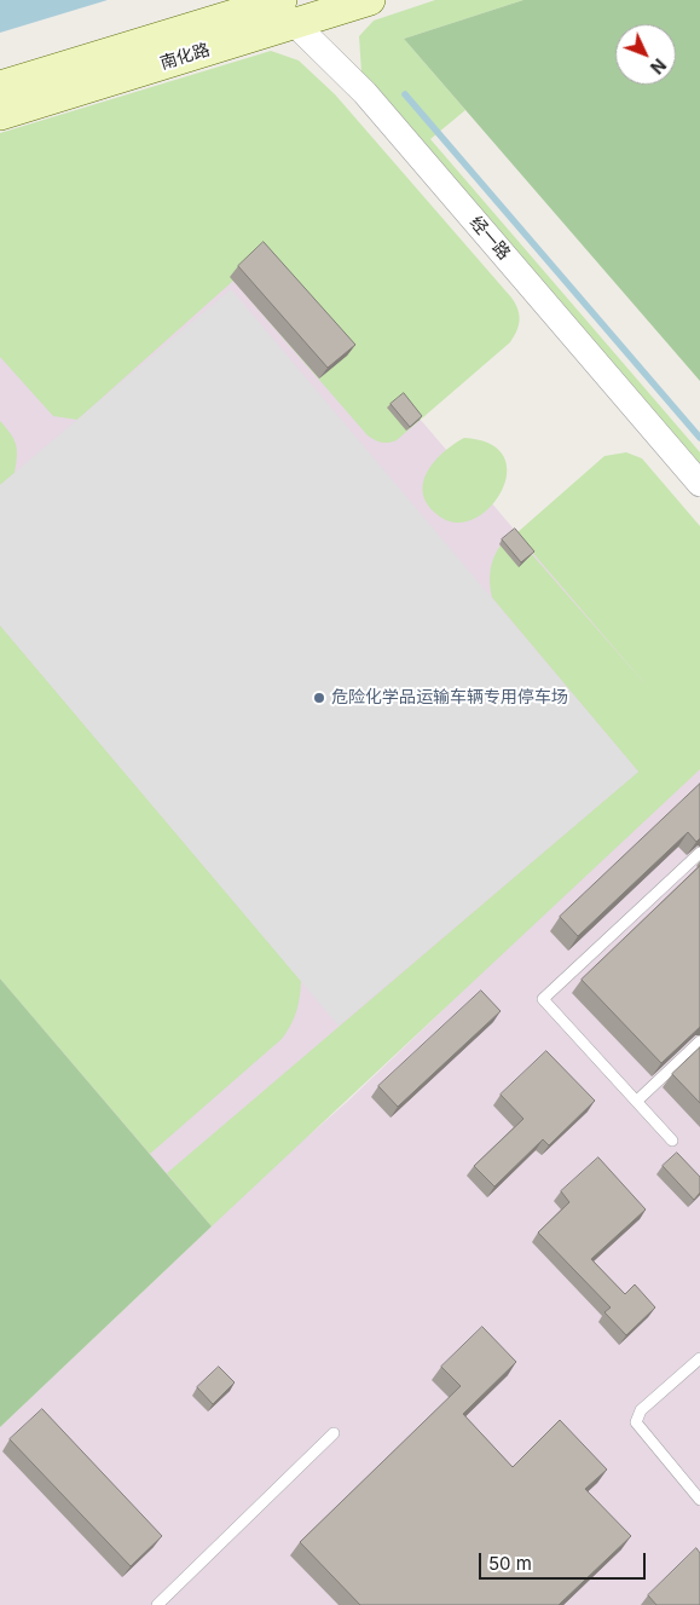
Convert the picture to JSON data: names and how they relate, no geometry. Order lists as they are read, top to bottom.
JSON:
{
  "streets": {
    "main road": ["南化路"],
    "street": ["经一路"]
  },
  "crossings": [
    ["南化路", "经一路"]
  ],
  "places": ["危险化学品运输车辆专用停车场"],
  "scale_bar": "50 m",
  "north": "bottom right"
}
